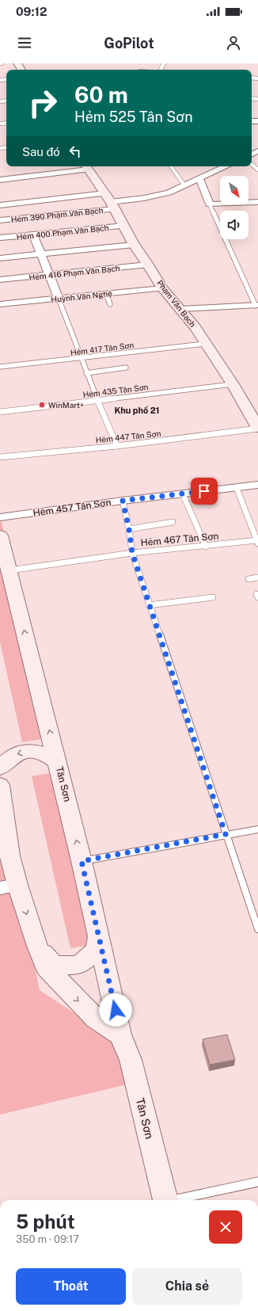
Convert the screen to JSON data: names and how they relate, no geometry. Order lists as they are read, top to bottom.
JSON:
{
  "streets": {
    "street": [
      "Hẻm 390 Phạm Văn Bạch",
      "Hẻm 400 Phạm Văn Bạch",
      "Hẻm 416 Phạm Văn Bạch",
      "Huỳnh Văn Nghệ",
      "Phạm Văn Bạch",
      "Hẻm 457 Tân Sơn",
      "Tân Sơn"
    ],
    "lane": [
      "Hẻm 417 Tân Sơn",
      "Hẻm 435 Tân Sơn",
      "Hẻm 447 Tân Sơn",
      "Hẻm 467 Tân Sơn"
    ]
  },
  "crossings": [
    ["Hẻm 390 Phạm Văn Bạch", "Phạm Văn Bạch"],
    ["Hẻm 400 Phạm Văn Bạch", "Phạm Văn Bạch"],
    ["Hẻm 416 Phạm Văn Bạch", "Phạm Văn Bạch"],
    ["Huỳnh Văn Nghệ", "Phạm Văn Bạch"],
    ["Phạm Văn Bạch", "Hẻm 417 Tân Sơn"],
    ["Phạm Văn Bạch", "Hẻm 435 Tân Sơn"],
    ["Phạm Văn Bạch", "Hẻm 447 Tân Sơn"],
    ["Hẻm 467 Tân Sơn", "Tân Sơn"]
  ],
  "districts": ["Khu phố 21"],
  "places": ["WinMart+"],
  "north": "bottom right",
  "page": {
    "status": "09:12",
    "header": "GoPilot",
    "turn": ["60 m", "Hẻm 525 Tân Sơn"],
    "then": "Sau đó",
    "heading": ["5 phút", "350 m · 09:17"],
    "buttons": ["Thoát", "Chia sẻ"]
  }
}
